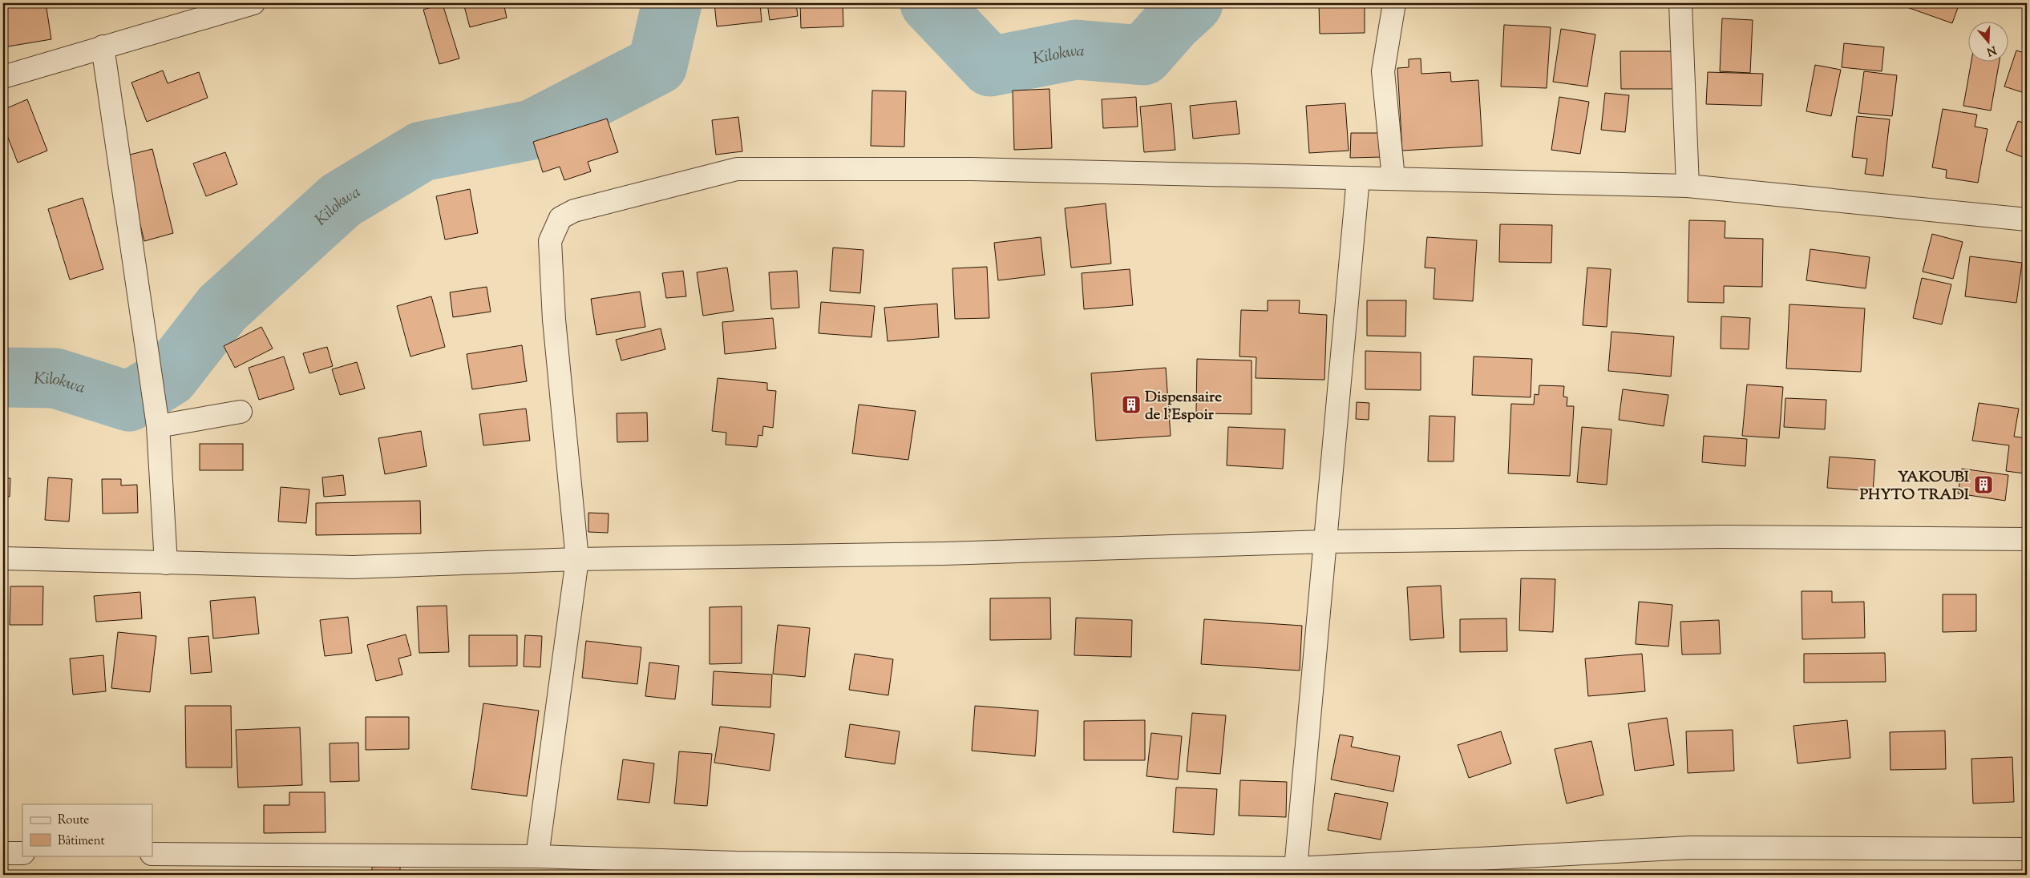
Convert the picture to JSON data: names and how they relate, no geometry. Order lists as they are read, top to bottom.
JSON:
{
  "water": ["Kilokwa"],
  "places": {
    "building": ["Dispensaire de l'Espoir", "YAKOUBI PHYTO TRADI"]
  },
  "legend": ["Route", "Bâtiment"],
  "north": "bottom"
}
